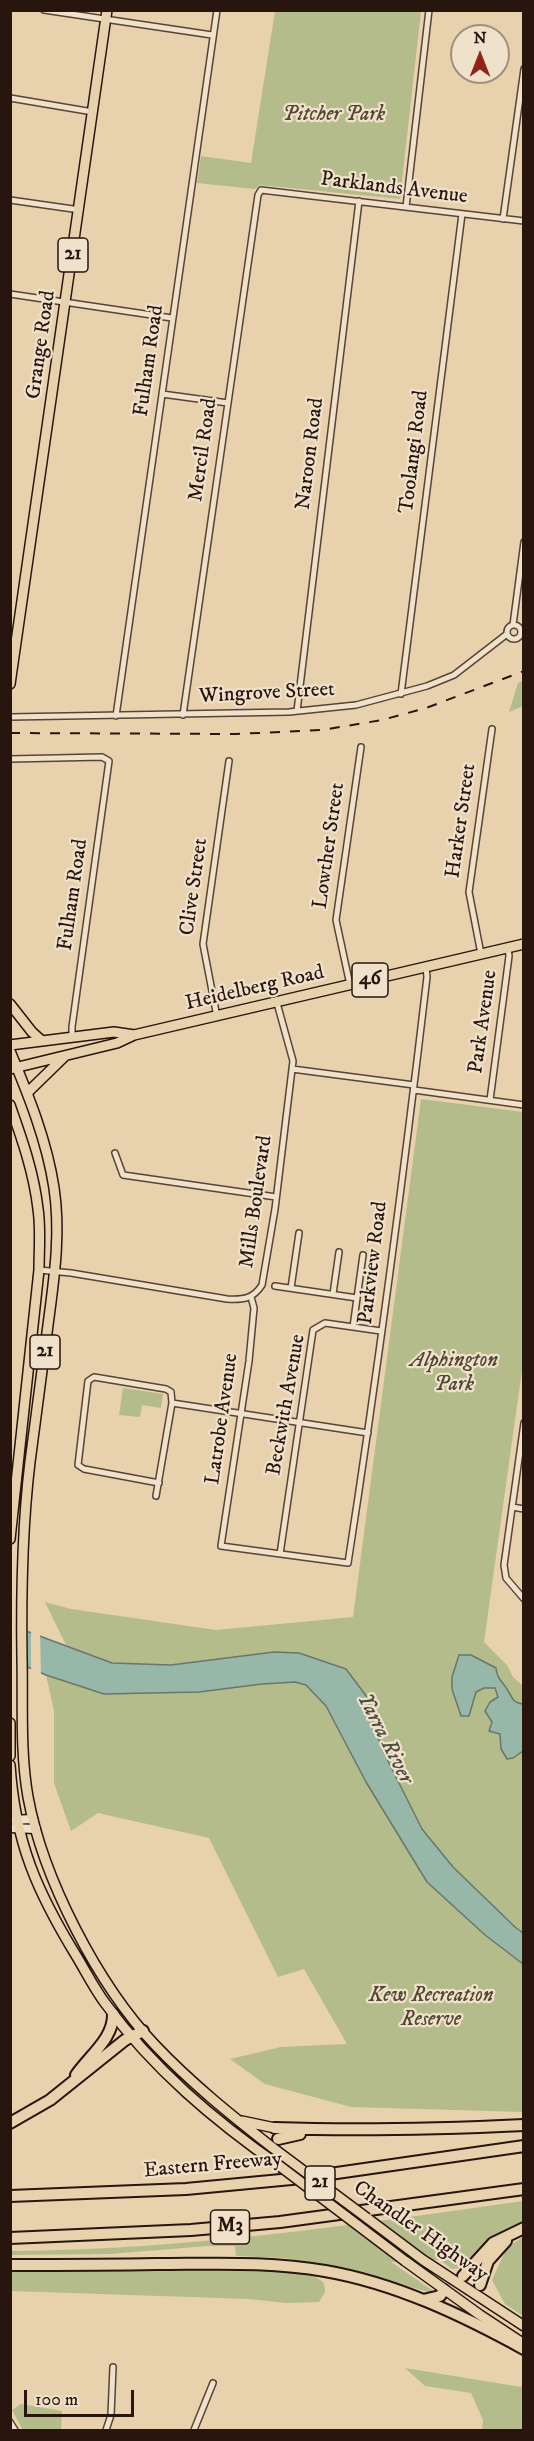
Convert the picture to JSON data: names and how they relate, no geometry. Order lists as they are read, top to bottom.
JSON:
{
  "streets": {
    "highway": ["Eastern Freeway", "M3"],
    "main road": [
      "21",
      "Grange Road",
      "46",
      "Heidelberg Road",
      "Chandler Highway"
    ],
    "street": [
      "Parklands Avenue",
      "Fulham Road",
      "Mercil Road",
      "Toolangi Road",
      "Naroon Road",
      "Wingrove Street",
      "Harker Street",
      "Lowther Street",
      "Clive Street",
      "Park Avenue",
      "Mills Boulevard",
      "Parkview Road",
      "Beckwith Avenue",
      "Latrobe Avenue"
    ]
  },
  "crossings": [
    ["Parklands Avenue", "Mercil Road"],
    ["Parklands Avenue", "Toolangi Road"],
    ["Parklands Avenue", "Naroon Road"],
    ["21", "Mills Boulevard"],
    ["Fulham Road", "Wingrove Street"],
    ["Fulham Road", "Heidelberg Road"],
    ["Mercil Road", "Wingrove Street"],
    ["Toolangi Road", "Wingrove Street"],
    ["Naroon Road", "Wingrove Street"],
    ["Harker Street", "Heidelberg Road"],
    ["Lowther Street", "Heidelberg Road"],
    ["Clive Street", "Heidelberg Road"],
    ["Heidelberg Road", "Park Avenue"],
    ["Heidelberg Road", "Mills Boulevard"],
    ["Heidelberg Road", "Parkview Road"],
    ["Heidelberg Road", "Chandler Highway"],
    ["Mills Boulevard", "Latrobe Avenue"],
    ["Mills Boulevard", "Chandler Highway"],
    ["Parkview Road", "Beckwith Avenue"],
    ["Parkview Road", "Latrobe Avenue"],
    ["Beckwith Avenue", "Latrobe Avenue"]
  ],
  "water": ["Yarra River"],
  "parks": ["Pitcher Park", "Alphington Park", "Kew Recreation Reserve"],
  "scale_bar": "100 m",
  "north": "top"
}
